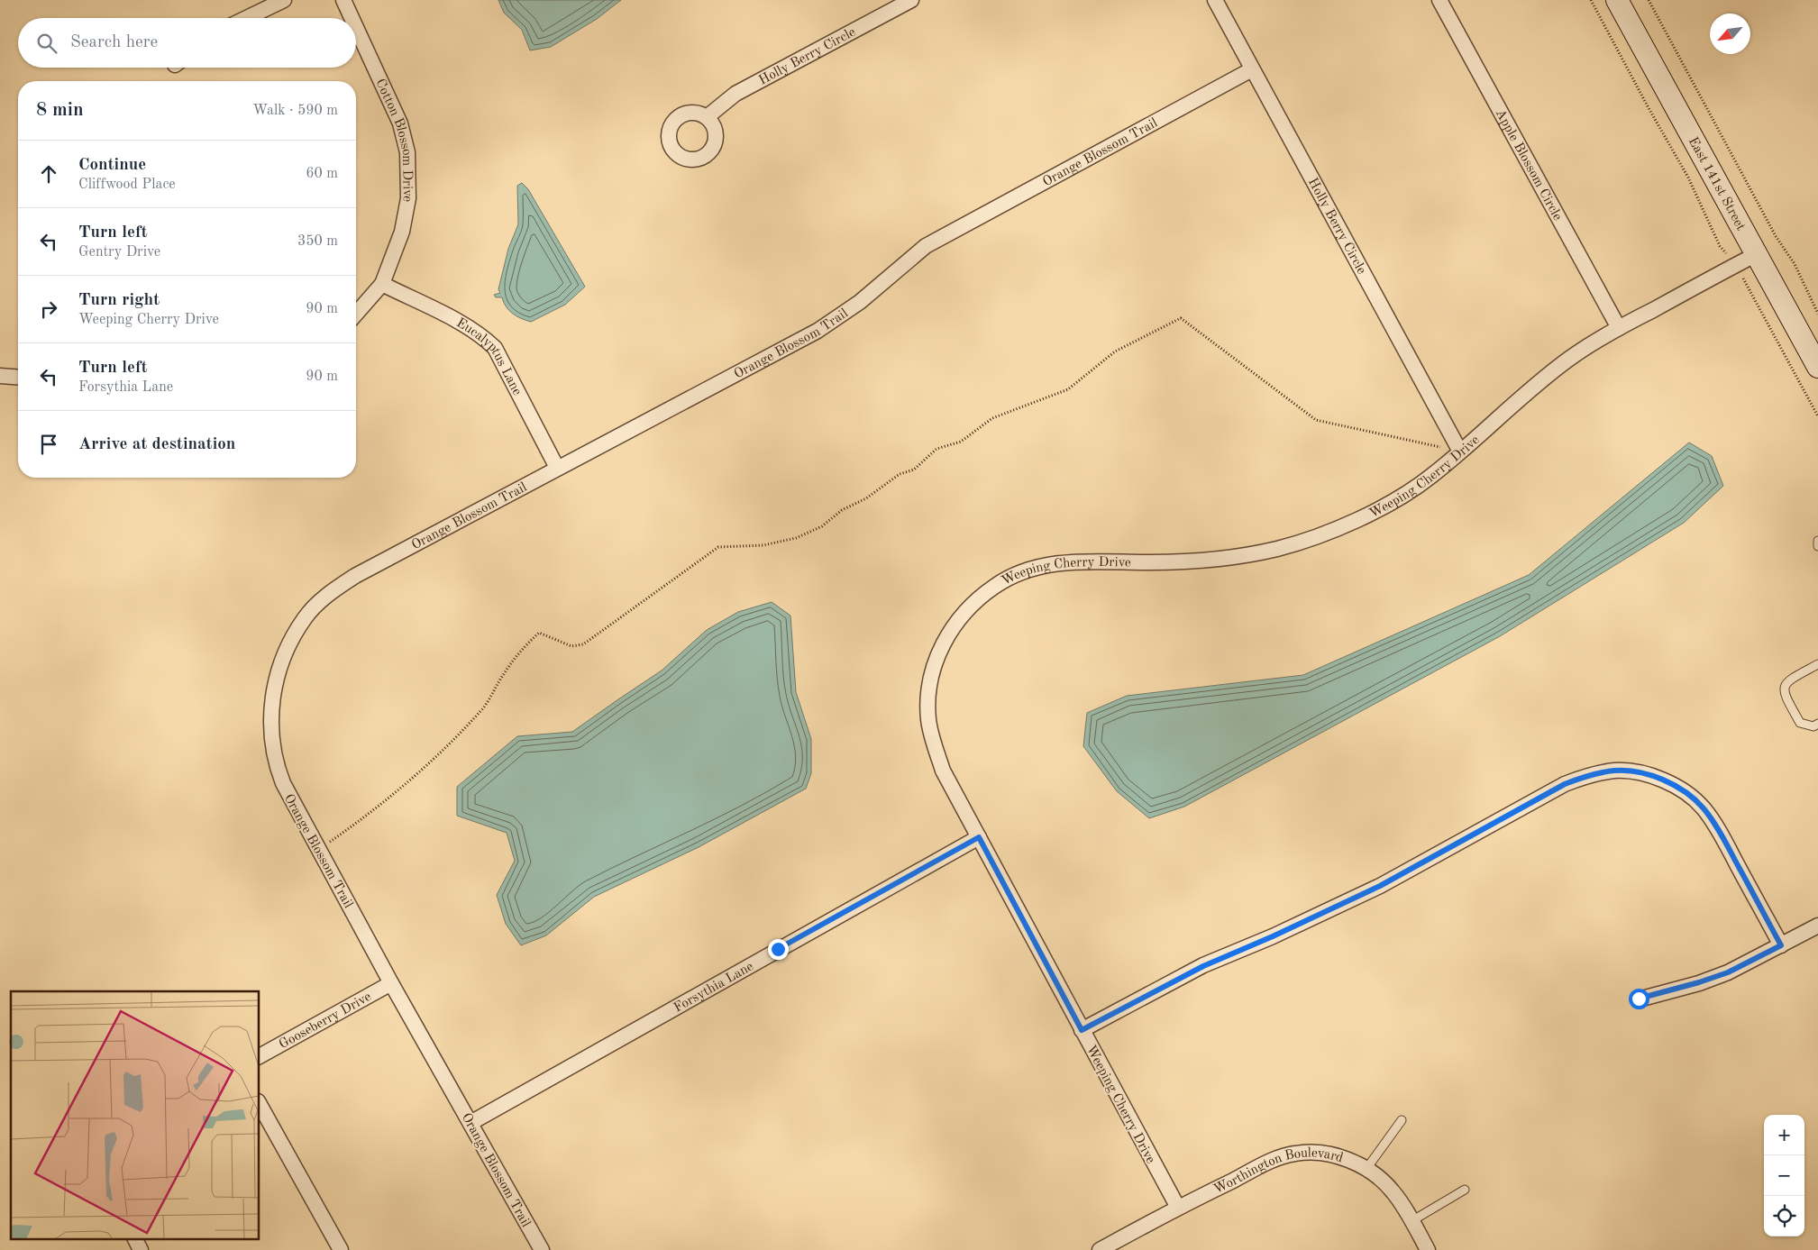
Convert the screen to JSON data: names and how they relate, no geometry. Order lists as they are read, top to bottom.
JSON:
{
  "streets": {
    "street": [
      "Holly Berry Circle",
      "Cotton Blossom Drive",
      "Orange Blossom Trail",
      "Apple Blossom Circle",
      "East 141st Street",
      "Eucalyptus Lane",
      "Weeping Cherry Drive",
      "Forsythia Lane",
      "Gooseberry Drive",
      "Worthington Boulevard"
    ]
  },
  "crossings": [
    ["Holly Berry Circle", "Orange Blossom Trail"],
    ["Holly Berry Circle", "Weeping Cherry Drive"],
    ["Cotton Blossom Drive", "Eucalyptus Lane"],
    ["Orange Blossom Trail", "Eucalyptus Lane"],
    ["Orange Blossom Trail", "Forsythia Lane"],
    ["Orange Blossom Trail", "Gooseberry Drive"],
    ["Apple Blossom Circle", "Weeping Cherry Drive"],
    ["East 141st Street", "Weeping Cherry Drive"],
    ["Weeping Cherry Drive", "Forsythia Lane"],
    ["Weeping Cherry Drive", "Worthington Boulevard"]
  ],
  "north": "bottom left",
  "page": {
    "search": "Search here",
    "heading": ["8 min", "Walk · 590 m"],
    "list": [
      ["Continue", "Cliffwood Place", "60 m"],
      ["Turn left", "Gentry Drive", "350 m"],
      ["Turn right", "Weeping Cherry Drive", "90 m"],
      ["Turn left", "Forsythia Lane", "90 m"],
      "Arrive at destination"
    ],
    "map_buttons": ["+", "−"]
  }
}
